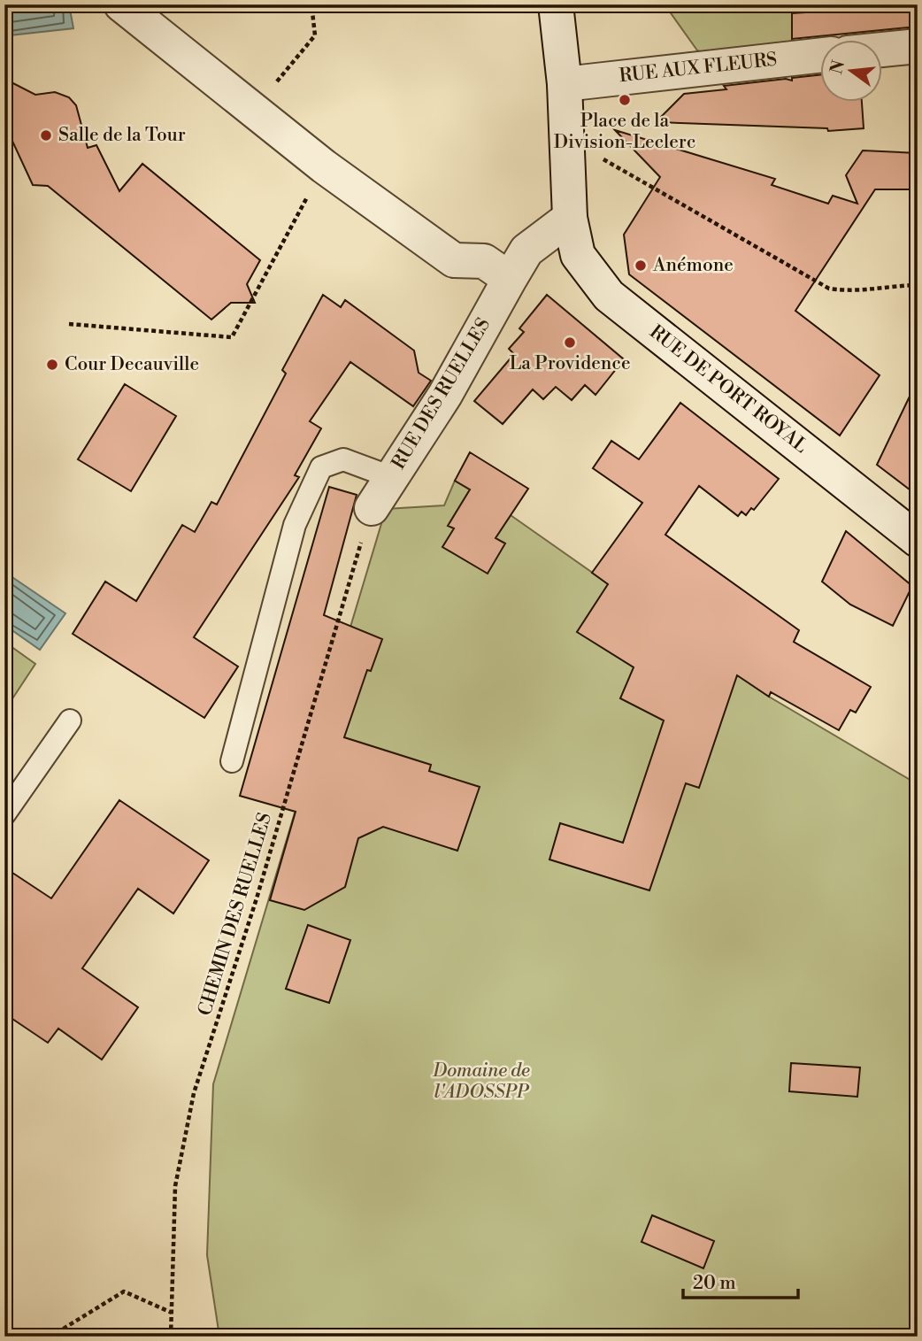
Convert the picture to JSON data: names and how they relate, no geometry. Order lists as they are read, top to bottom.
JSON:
{
  "streets": {
    "street": ["RUE AUX FLEURS", "RUE DE PORT ROYAL", "RUE DES RUELLES"],
    "path": ["CHEMIN DES RUELLES"]
  },
  "crossings": [
    ["RUE AUX FLEURS", "RUE DE PORT ROYAL"],
    ["RUE DE PORT ROYAL", "RUE DES RUELLES"],
    ["RUE DES RUELLES", "CHEMIN DES RUELLES"]
  ],
  "parks": ["Domaine de l'ADOSSPP"],
  "places": [
    "Place de la Division-Leclerc",
    "Salle de la Tour",
    "Anémone",
    "La Providence",
    "Cour Decauville"
  ],
  "scale_bar": "20 m",
  "north": "left"
}
